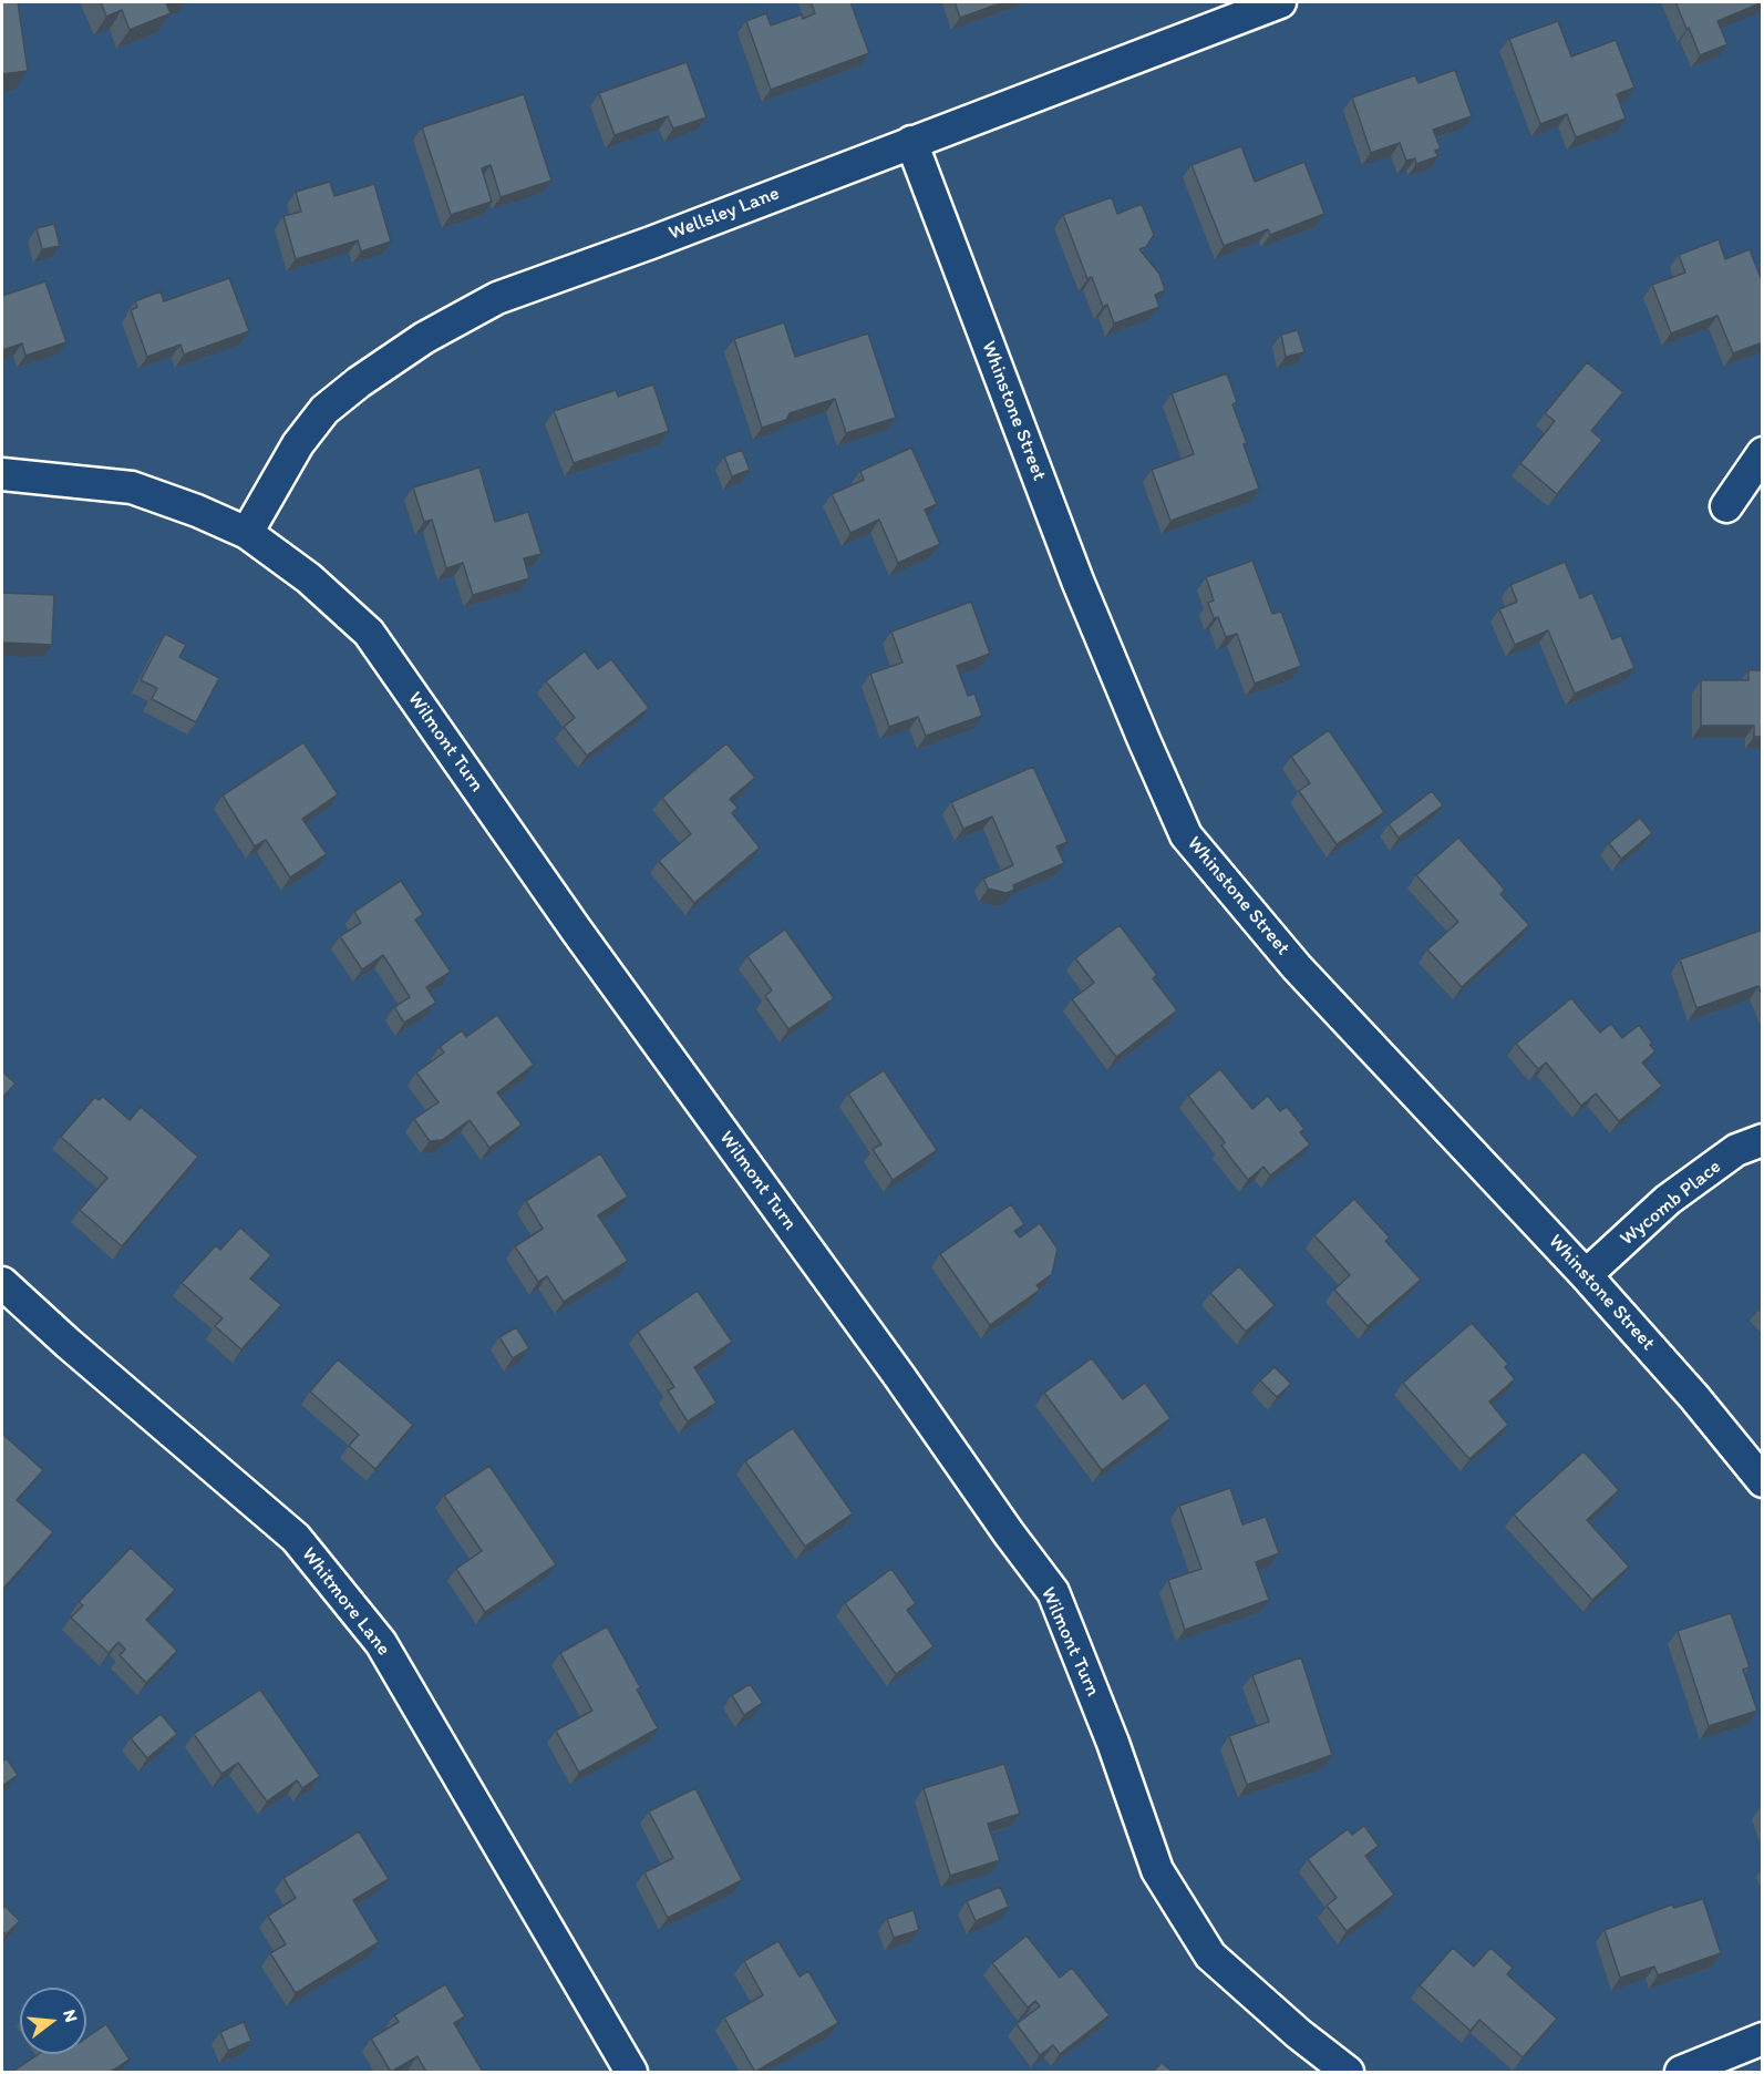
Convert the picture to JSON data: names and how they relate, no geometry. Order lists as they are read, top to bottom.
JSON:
{
  "streets": {
    "street": [
      "Wellsley Lane",
      "Whinstone Street",
      "Wilmont Turn",
      "Wycomb Place",
      "Whitmore Lane"
    ]
  },
  "crossings": [
    ["Wellsley Lane", "Whinstone Street"],
    ["Wellsley Lane", "Wilmont Turn"],
    ["Whinstone Street", "Wycomb Place"]
  ],
  "north": "right"
}
